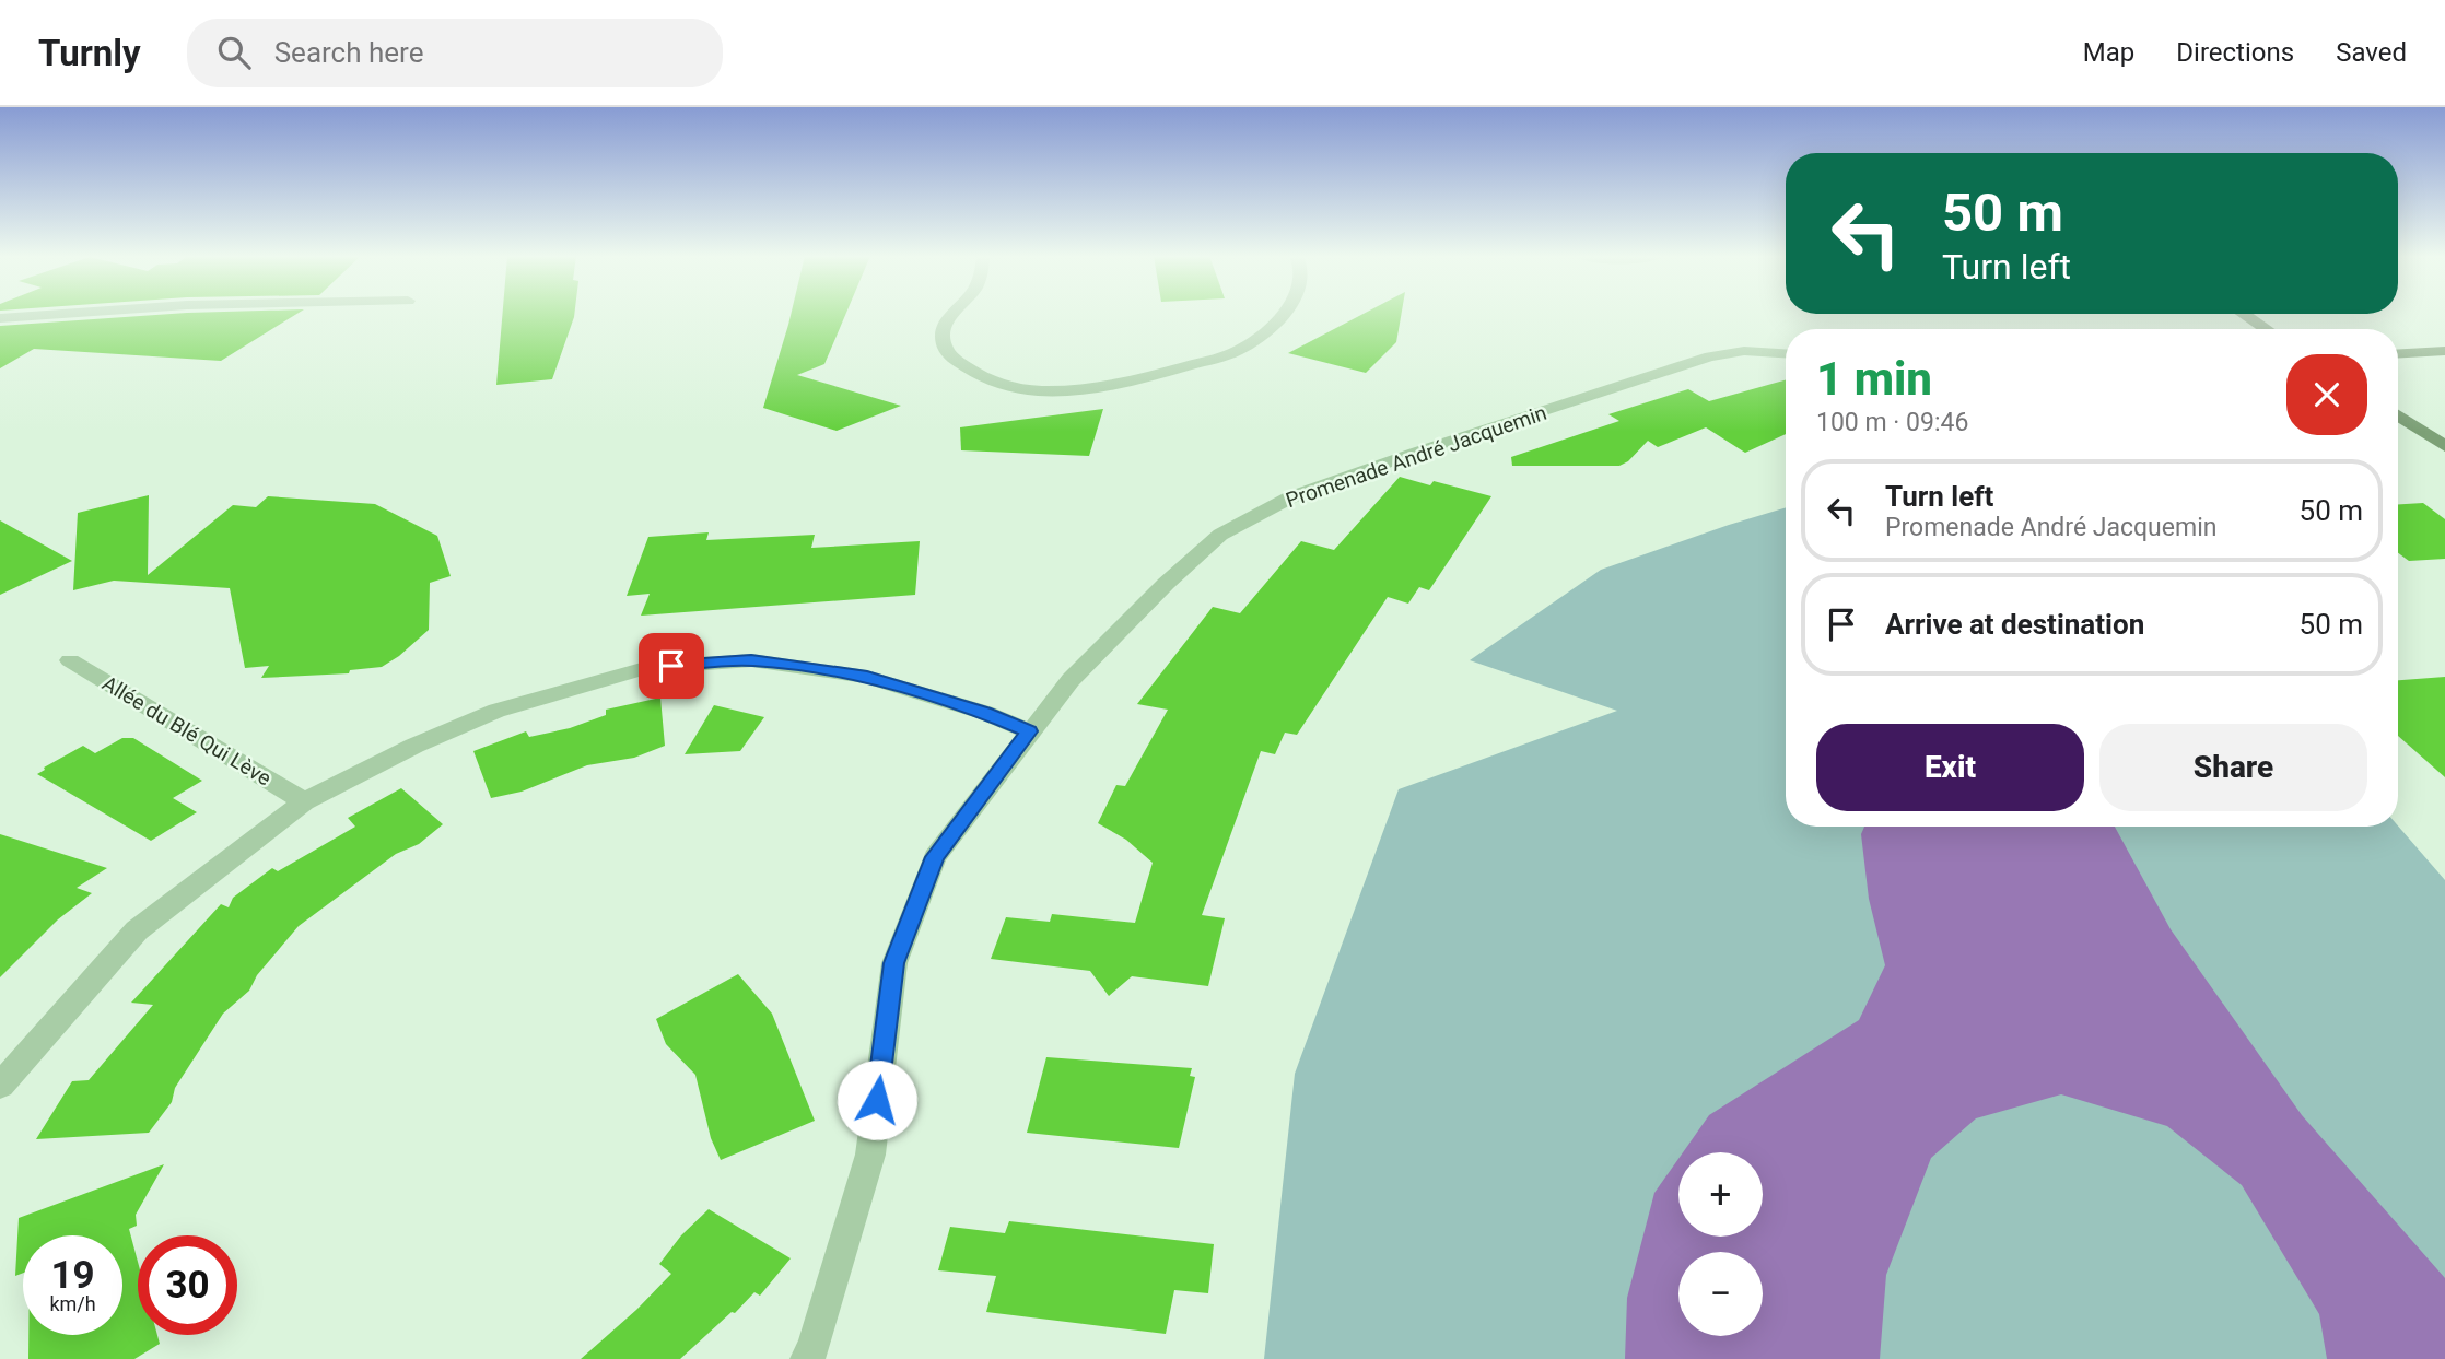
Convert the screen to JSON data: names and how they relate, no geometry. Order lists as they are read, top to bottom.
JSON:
{
  "streets": {
    "street": ["Promenade André Jacquemin", "Allée du Blé Qui Lève"]
  },
  "page": {
    "header": "Turnly",
    "search": "Search here",
    "nav": ["Map", "Directions", "Saved"],
    "turn": ["50 m", "Turn left"],
    "heading": ["1 min", "100 m · 09:46"],
    "list": [
      {
        "name": "Turn left",
        "note": "Promenade André Jacquemin",
        "value": "50 m"
      },
      {
        "name": "Arrive at destination",
        "value": "50 m"
      }
    ],
    "buttons": ["Exit", "Share"],
    "map_buttons": ["+", "−"],
    "speed": "19 km/h",
    "limit": "30"
  }
}
